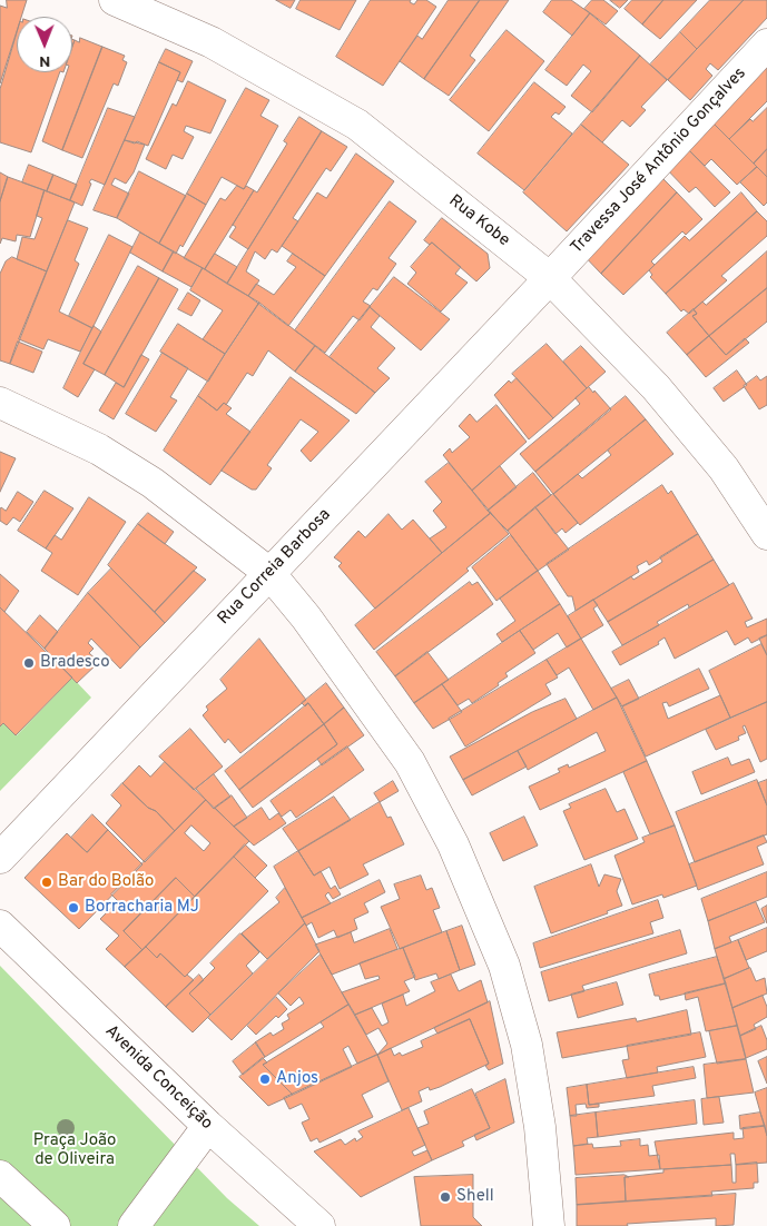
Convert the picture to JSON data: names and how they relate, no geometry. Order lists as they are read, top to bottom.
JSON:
{
  "streets": {
    "street": [
      "Travessa José Antônio Gonçalves",
      "Rua Kobe",
      "Rua Correia Barbosa",
      "Avenida Conceição"
    ]
  },
  "crossings": [
    ["Travessa José Antônio Gonçalves", "Rua Kobe"],
    ["Travessa José Antônio Gonçalves", "Rua Correia Barbosa"],
    ["Rua Kobe", "Rua Correia Barbosa"]
  ],
  "parks": ["Praça João de Oliveira"],
  "places": [
    "Bradesco",
    "Bar do Bolão",
    "Borracharia MJ",
    "Anjos",
    "Shell"
  ],
  "north": "bottom"
}
